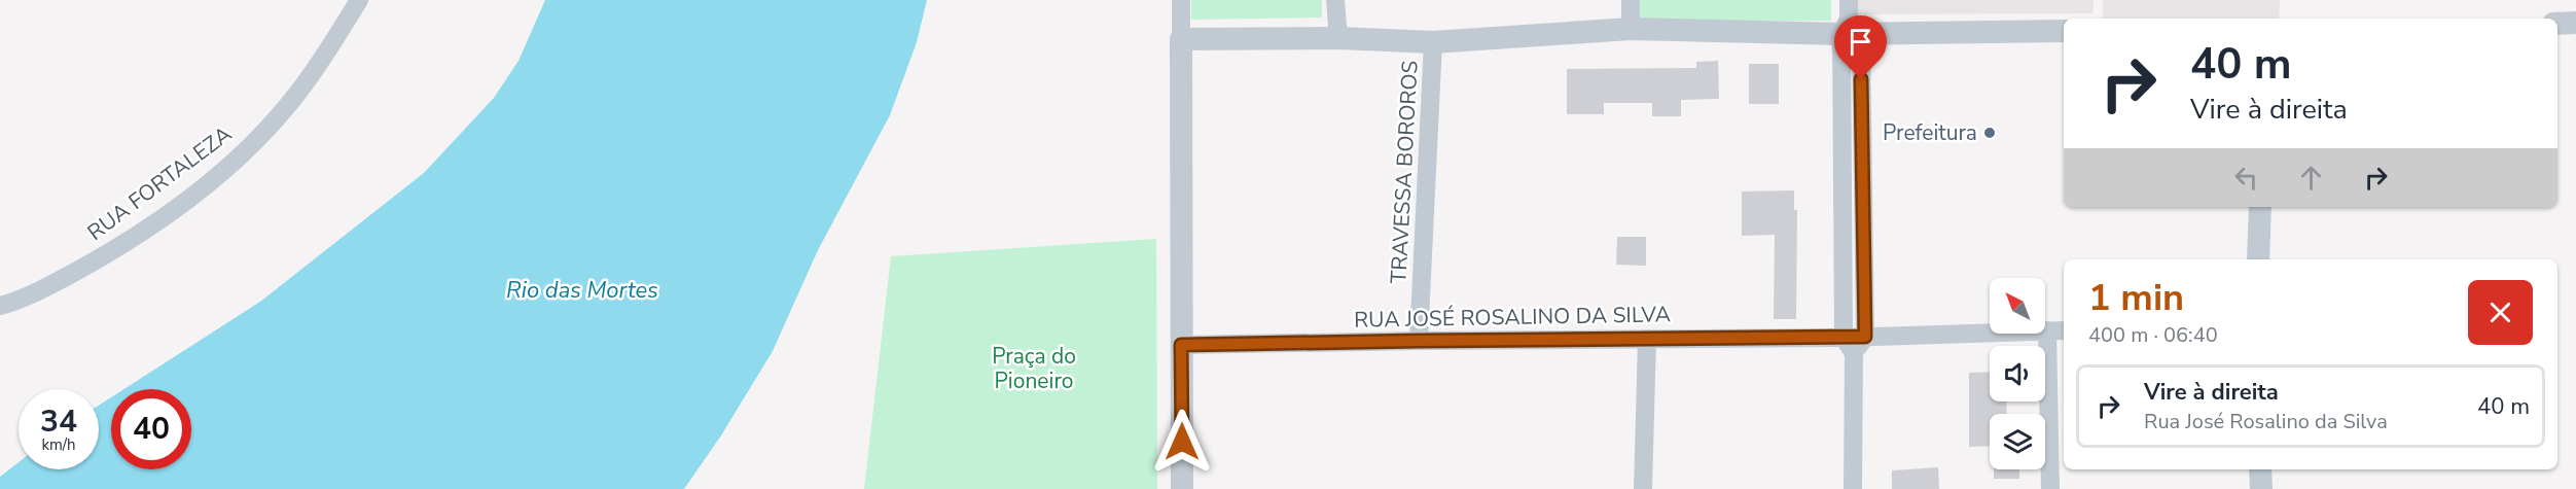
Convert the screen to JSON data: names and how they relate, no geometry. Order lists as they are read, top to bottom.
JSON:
{
  "streets": {
    "street": ["TRAVESSA BOROROS", "RUA FORTALEZA", "RUA JOSÉ ROSALINO DA SILVA"]
  },
  "crossings": [
    ["TRAVESSA BOROROS", "RUA JOSÉ ROSALINO DA SILVA"]
  ],
  "water": ["Rio das Mortes"],
  "parks": ["Praça do Pioneiro"],
  "places": ["Prefeitura"],
  "north": "top left",
  "page": {
    "turn": ["40 m", "Vire à direita"],
    "heading": ["1 min", "400 m · 06:40"],
    "list": [
      {
        "name": "Vire à direita",
        "note": "Rua José Rosalino da Silva",
        "value": "40 m"
      }
    ],
    "speed": "34 km/h",
    "limit": "40"
  }
}
